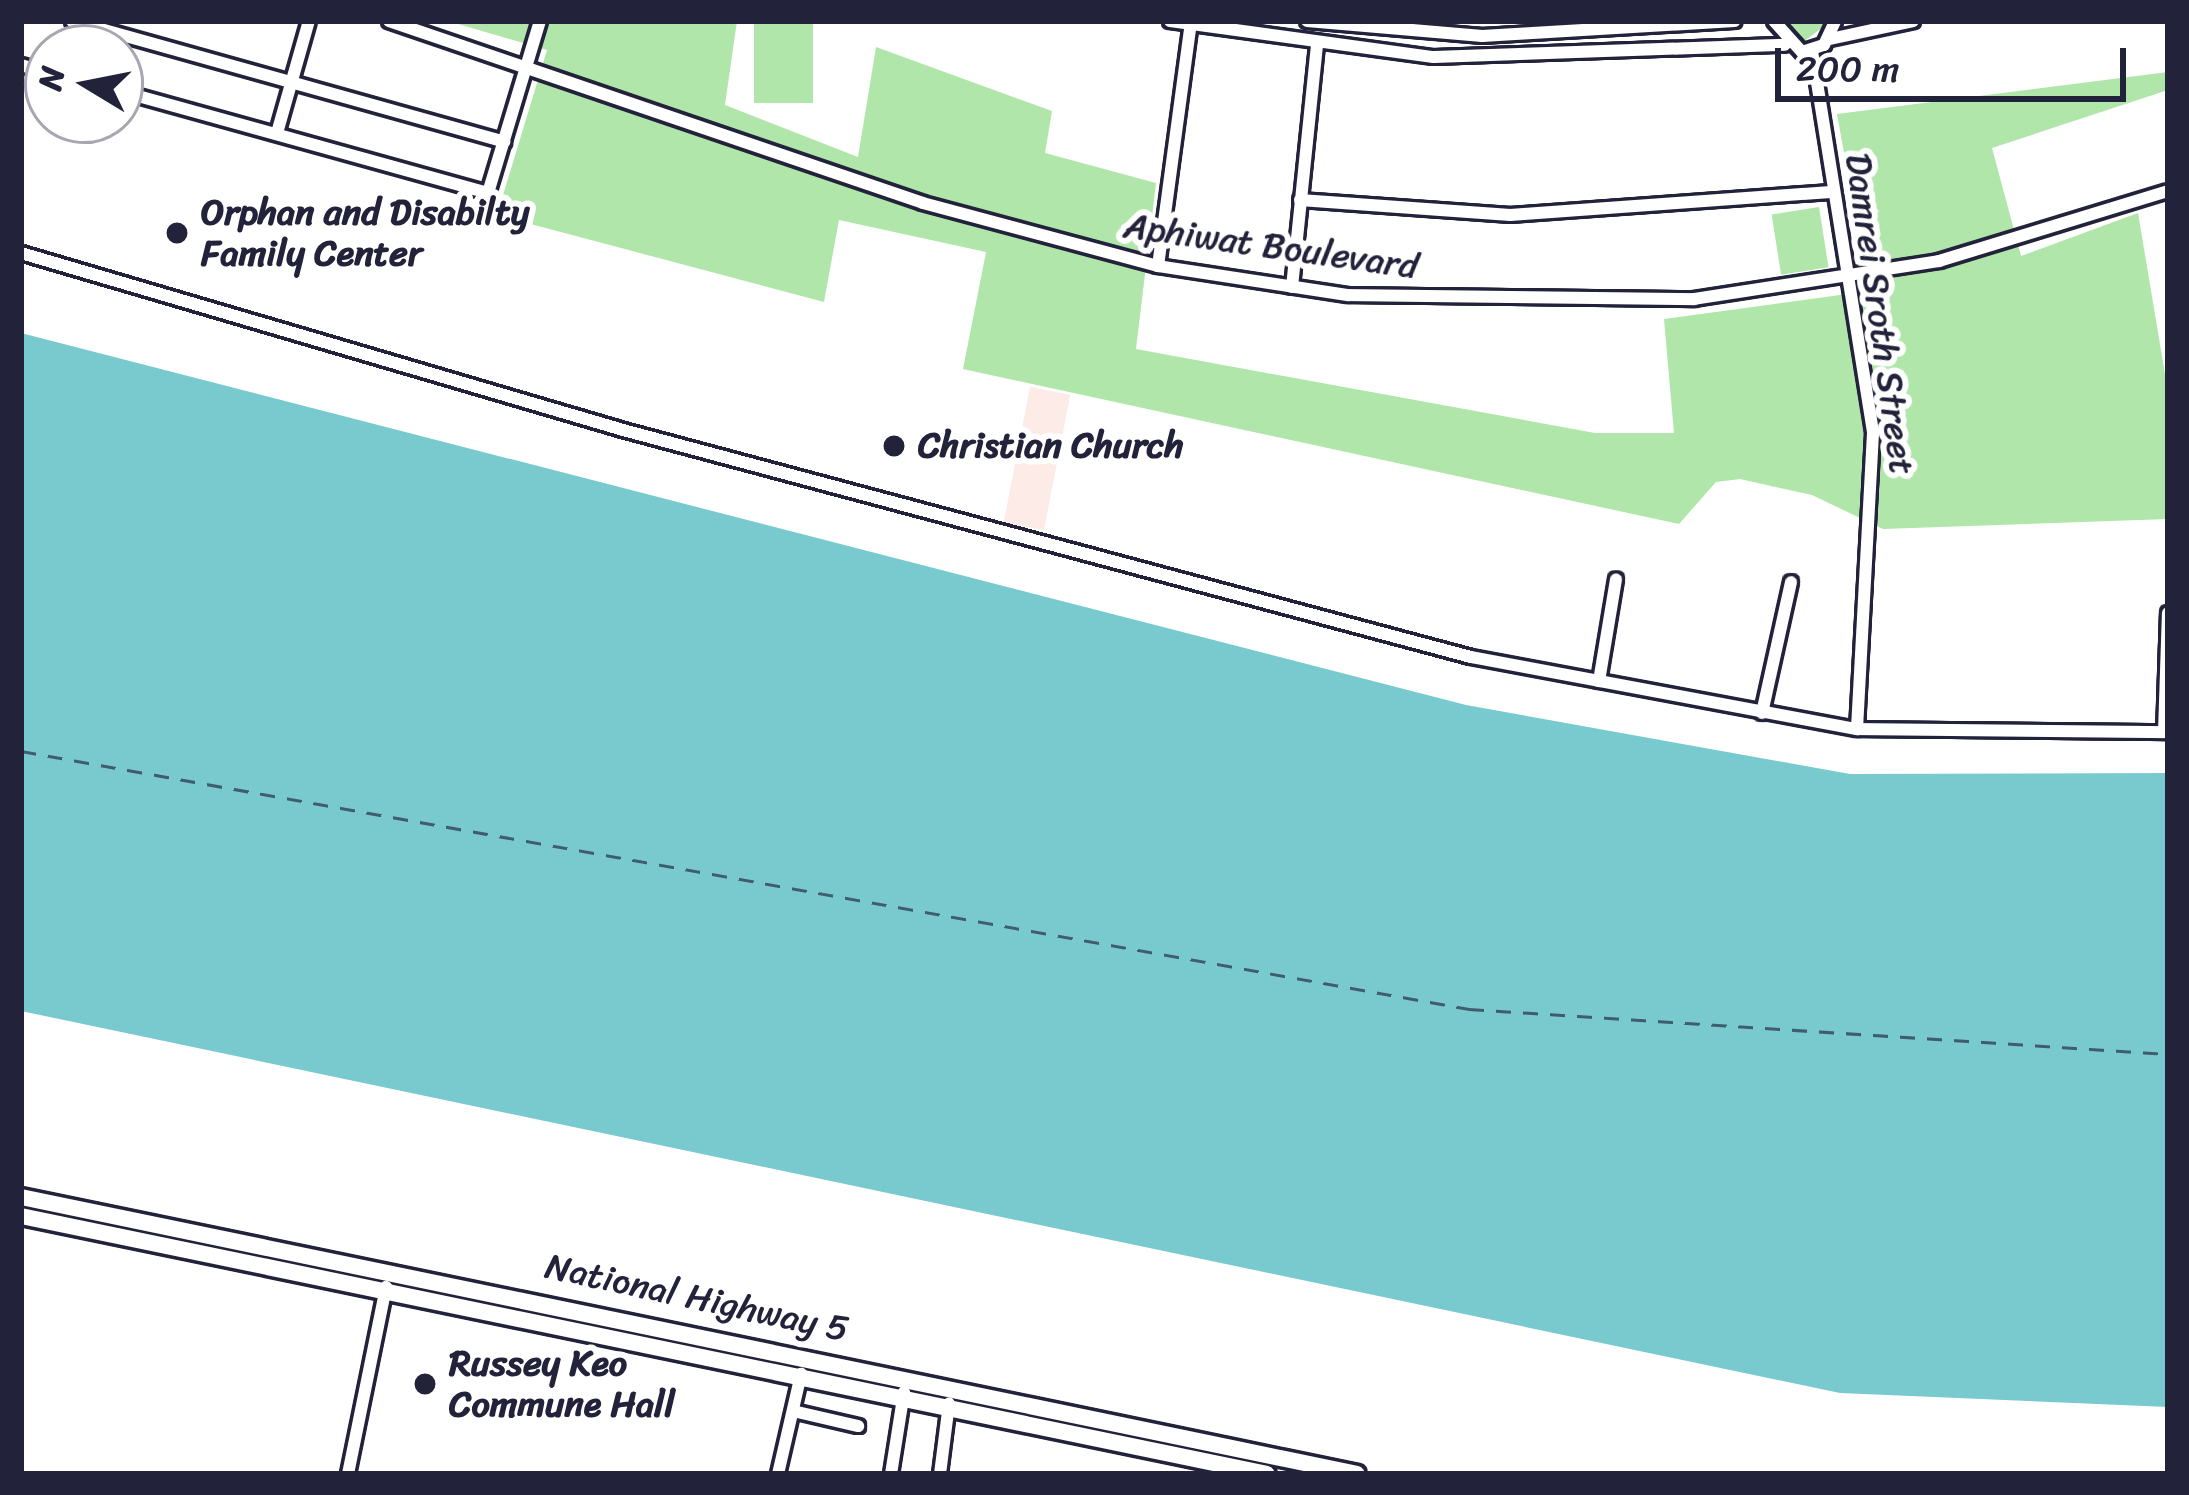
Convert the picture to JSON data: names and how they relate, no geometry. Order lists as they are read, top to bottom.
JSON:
{
  "streets": {
    "highway": ["National Highway 5"],
    "street": ["Aphiwat Boulevard", "Damrei Sroth Street"]
  },
  "crossings": [
    ["Aphiwat Boulevard", "Damrei Sroth Street"]
  ],
  "places": ["Orphan and Disabilty Family Center", "Christian Church", "Russey Keo Commune Hall"],
  "scale_bar": "200 m",
  "north": "left"
}
